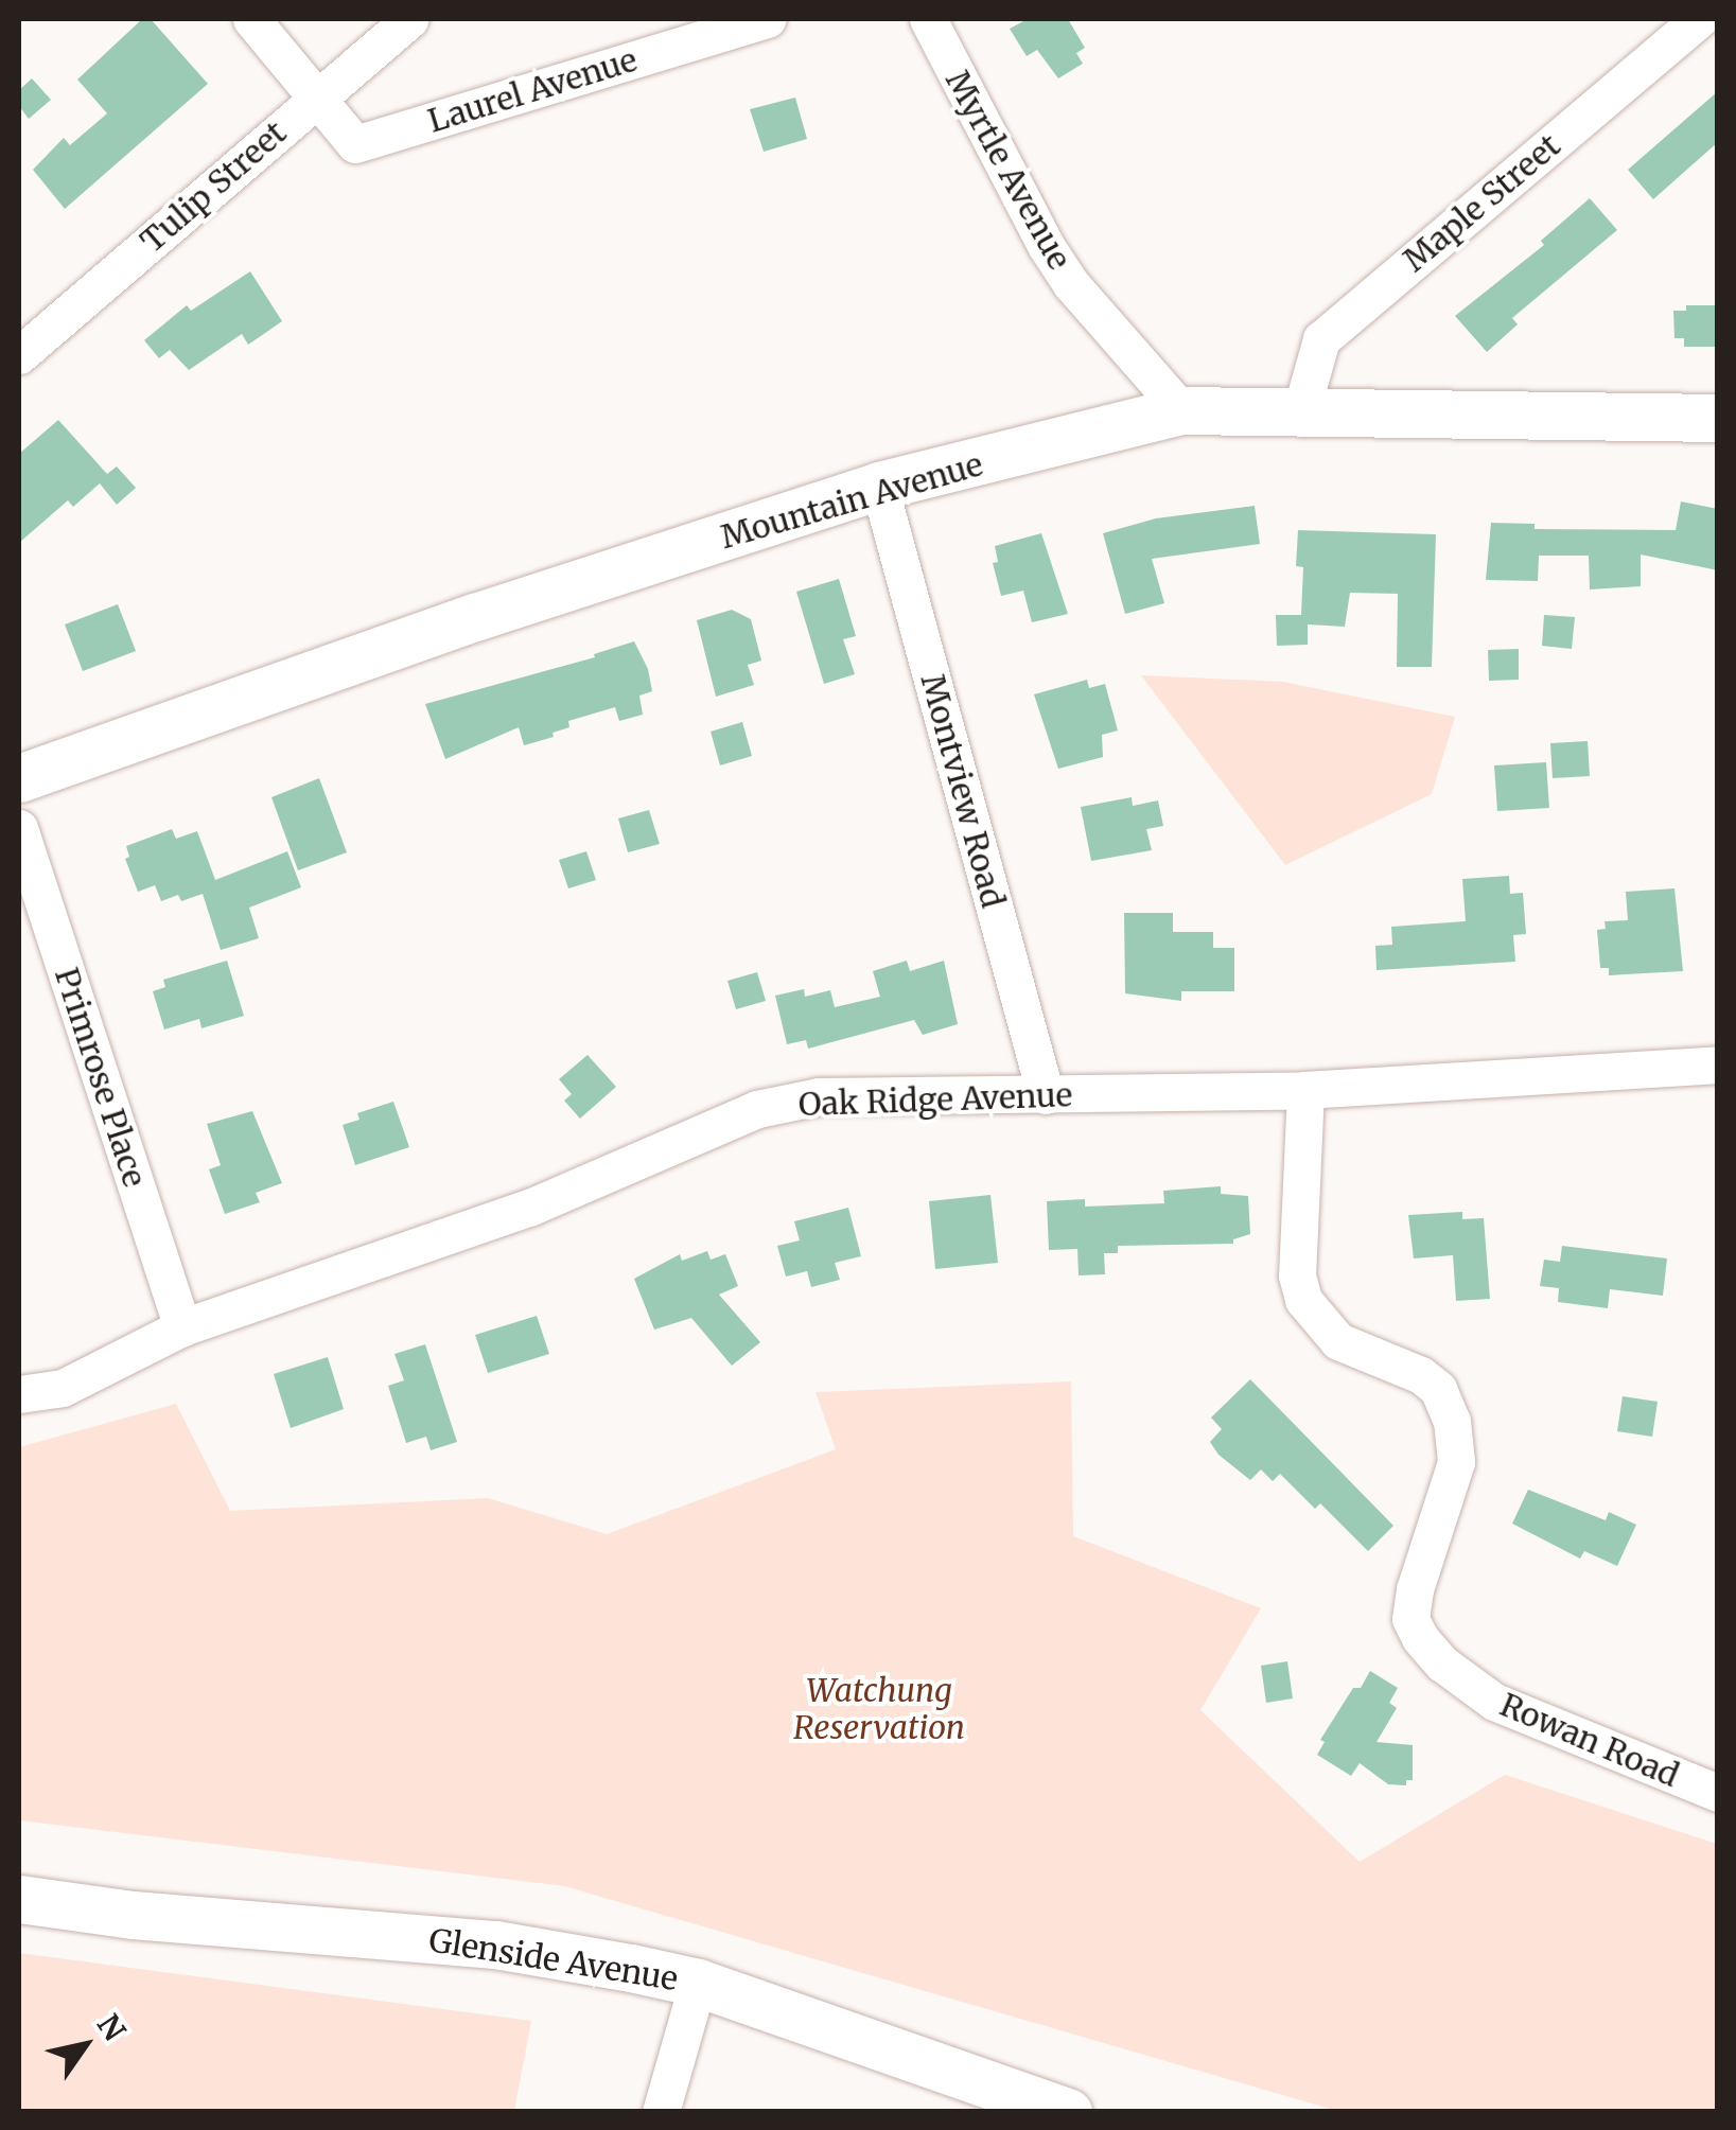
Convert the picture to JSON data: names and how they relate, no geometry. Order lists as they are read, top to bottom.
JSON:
{
  "streets": {
    "main road": ["Mountain Avenue", "Glenside Avenue"],
    "street": [
      "Laurel Avenue",
      "Myrtle Avenue",
      "Tulip Street",
      "Maple Street",
      "Montview Road",
      "Primrose Place",
      "Oak Ridge Avenue",
      "Rowan Road"
    ]
  },
  "crossings": [
    ["Laurel Avenue", "Tulip Street"],
    ["Myrtle Avenue", "Mountain Avenue"],
    ["Maple Street", "Mountain Avenue"],
    ["Mountain Avenue", "Montview Road"],
    ["Montview Road", "Oak Ridge Avenue"],
    ["Primrose Place", "Oak Ridge Avenue"],
    ["Oak Ridge Avenue", "Rowan Road"]
  ],
  "parks": ["Watchung Reservation"],
  "north": "top right"
}
